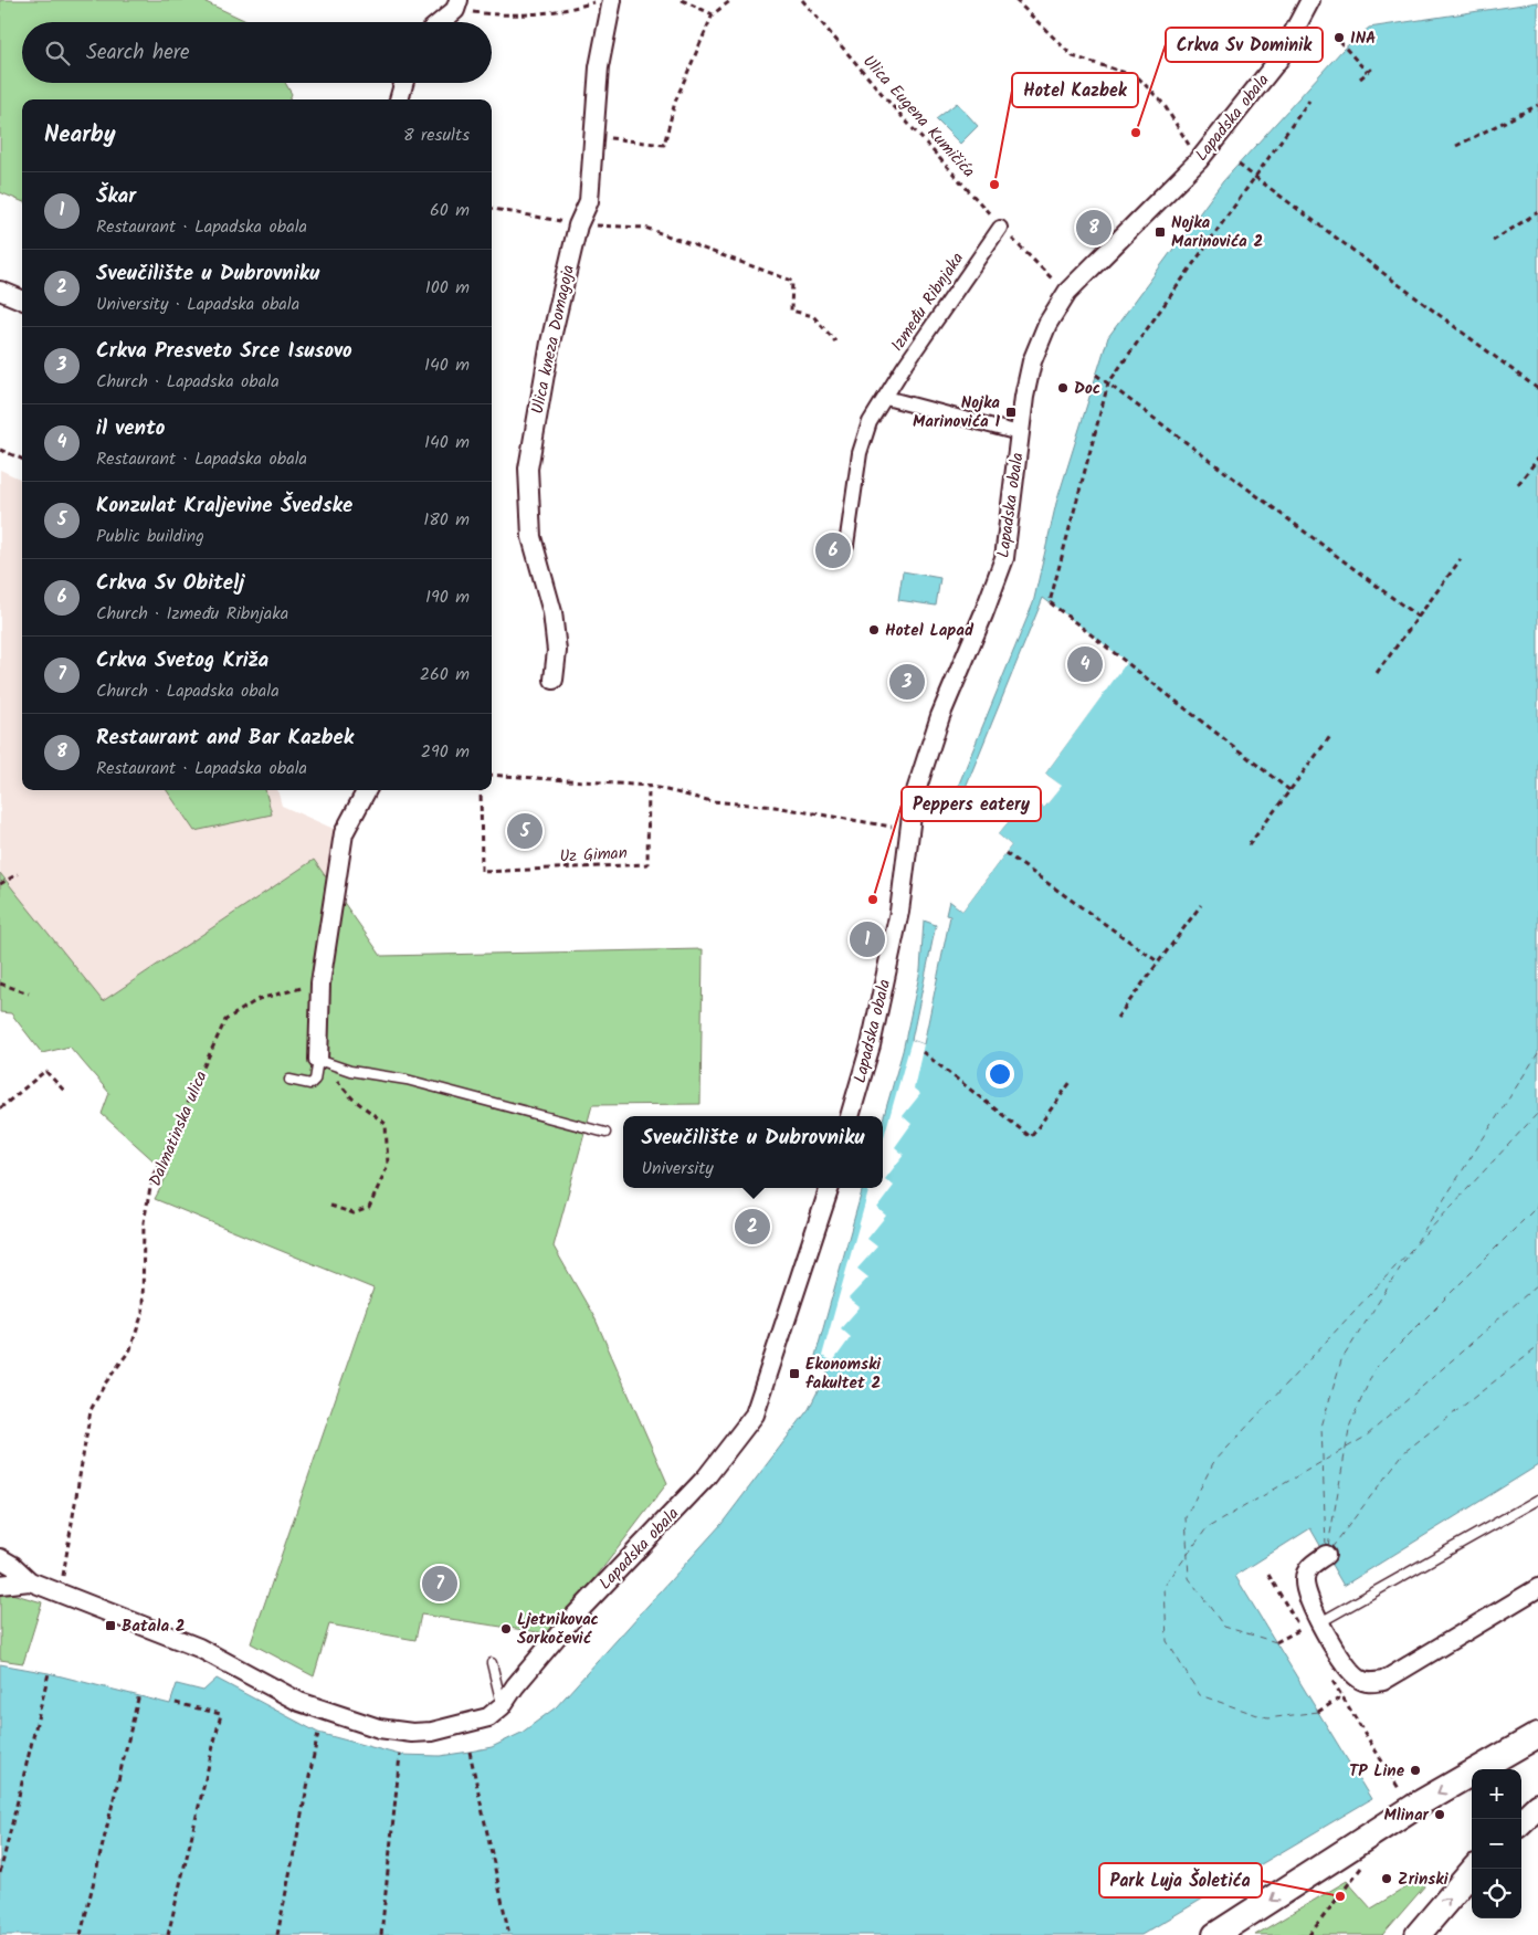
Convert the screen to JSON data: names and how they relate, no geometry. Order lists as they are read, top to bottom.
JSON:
{
  "streets": {
    "street": ["Lapadska obala", "Između Ribnjaka", "Ulica kneza Domagoja"],
    "path": ["Ulica Eugena Kumičića", "Uz Giman", "Dalmatinska ulica"]
  },
  "crossings": [
    ["Ulica Eugena Kumičića", "Lapadska obala"],
    ["Ulica Eugena Kumičića", "Između Ribnjaka"],
    ["Lapadska obala", "Dalmatinska ulica"]
  ],
  "places": {
    "other": [
      "INA",
      "Crkva Sv Dominik",
      "Hotel Kazbek",
      "Doc",
      "Hotel Lapad",
      "Peppers eatery",
      "Ljetnikovac Sorkočević",
      "TP Line",
      "Mlinar",
      "Zrinski",
      "Park Luja Šoletića"
    ],
    "transit": [
      "Nojka Marinovića 2",
      "Nojka Marinovića 1",
      "Ekonomski fakultet 2",
      "Batala 2"
    ]
  },
  "page": {
    "search": "Search here",
    "heading": ["Nearby", "8 results"],
    "list": [
      {
        "mark": "1",
        "name": "Škar",
        "note": "Restaurant · Lapadska obala",
        "value": "60 m"
      },
      {
        "mark": "2",
        "name": "Sveučilište u Dubrovniku",
        "note": "University · Lapadska obala",
        "value": "100 m"
      },
      {
        "mark": "3",
        "name": "Crkva Presveto Srce Isusovo",
        "note": "Church · Lapadska obala",
        "value": "140 m"
      },
      {
        "mark": "4",
        "name": "il vento",
        "note": "Restaurant · Lapadska obala",
        "value": "140 m"
      },
      {
        "mark": "5",
        "name": "Konzulat Kraljevine Švedske",
        "note": "Public building",
        "value": "180 m"
      },
      {
        "mark": "6",
        "name": "Crkva Sv Obitelj",
        "note": "Church · Između Ribnjaka",
        "value": "190 m"
      },
      {
        "mark": "7",
        "name": "Crkva Svetog Križa",
        "note": "Church · Lapadska obala",
        "value": "260 m"
      },
      {
        "mark": "8",
        "name": "Restaurant and Bar Kazbek",
        "note": "Restaurant · Lapadska obala",
        "value": "290 m"
      }
    ],
    "pins": [
      "8",
      "6",
      "4",
      "3",
      "5",
      "1",
      "2",
      "7"
    ],
    "popup": ["Sveučilište u Dubrovniku", "University"],
    "map_buttons": ["+", "−"]
  }
}
